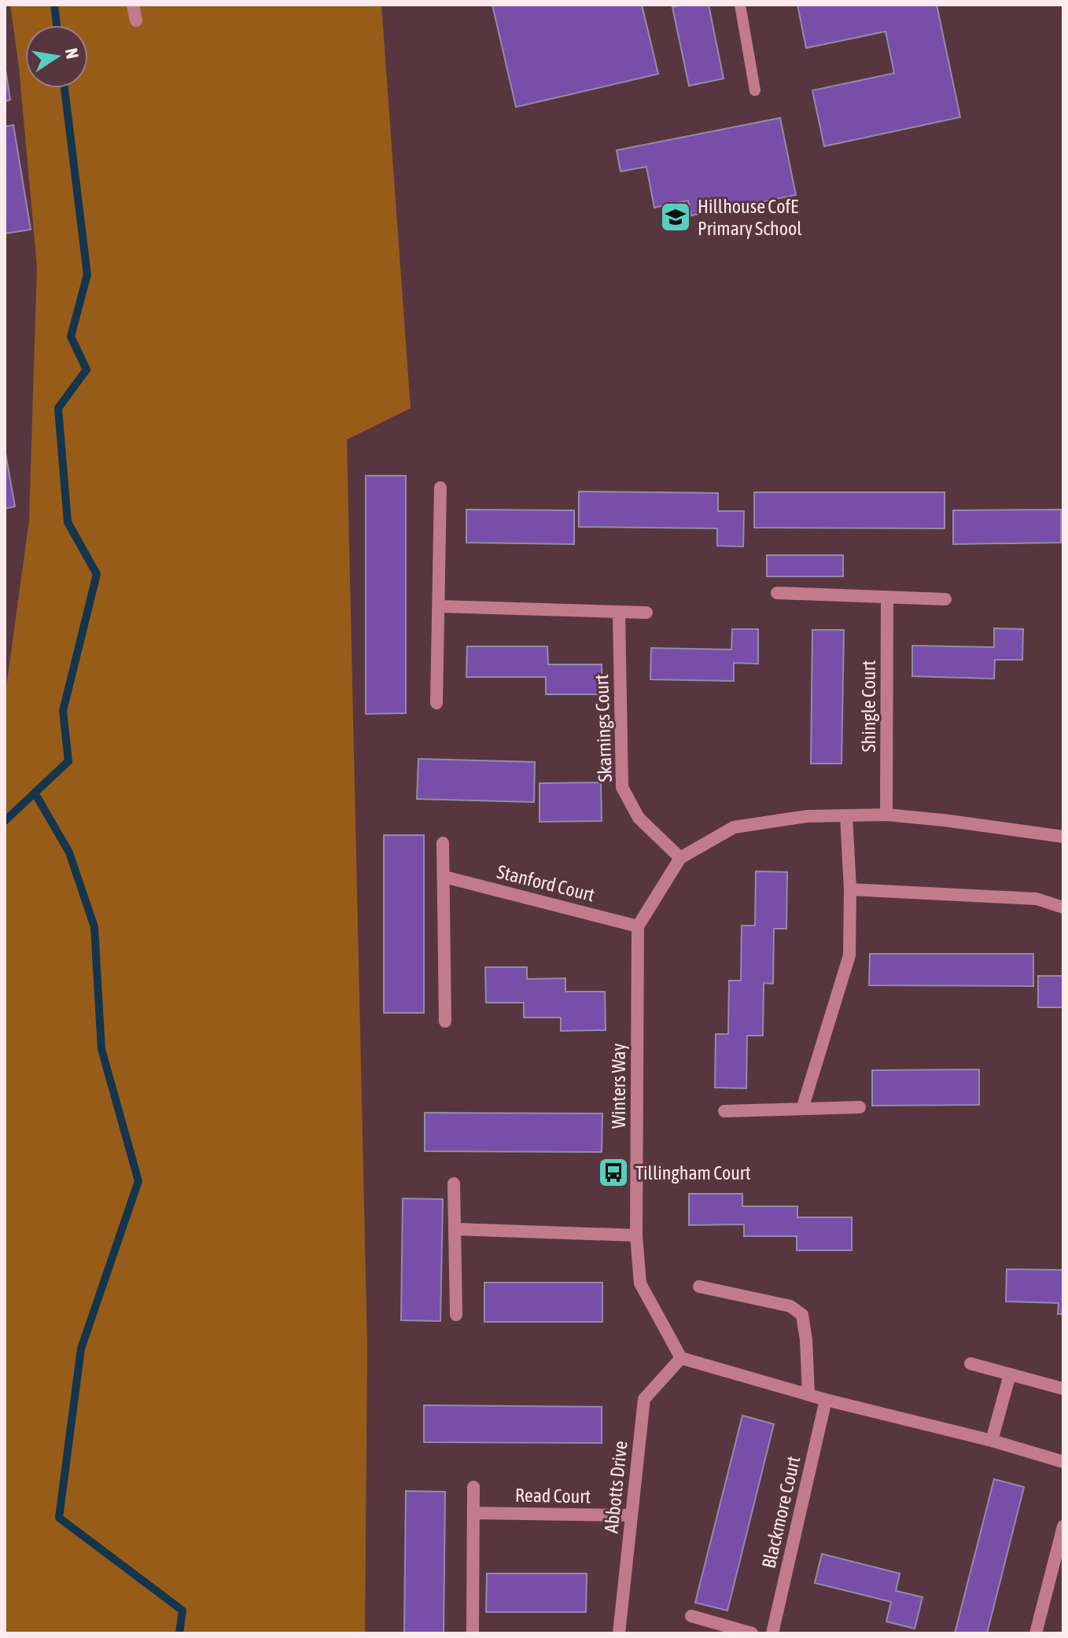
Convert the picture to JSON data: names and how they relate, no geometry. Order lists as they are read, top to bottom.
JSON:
{
  "streets": {
    "street": [
      "Shingle Court",
      "Skarnings Court",
      "Stanford Court",
      "Winters Way",
      "Abbotts Drive",
      "Read Court",
      "Blackmore Court"
    ]
  },
  "crossings": [
    ["Stanford Court", "Winters Way"],
    ["Winters Way", "Abbotts Drive"],
    ["Abbotts Drive", "Read Court"]
  ],
  "places": {
    "school or university": ["Hillhouse CofE Primary School"],
    "bus stop": ["Tillingham Court"]
  },
  "north": "right"
}
